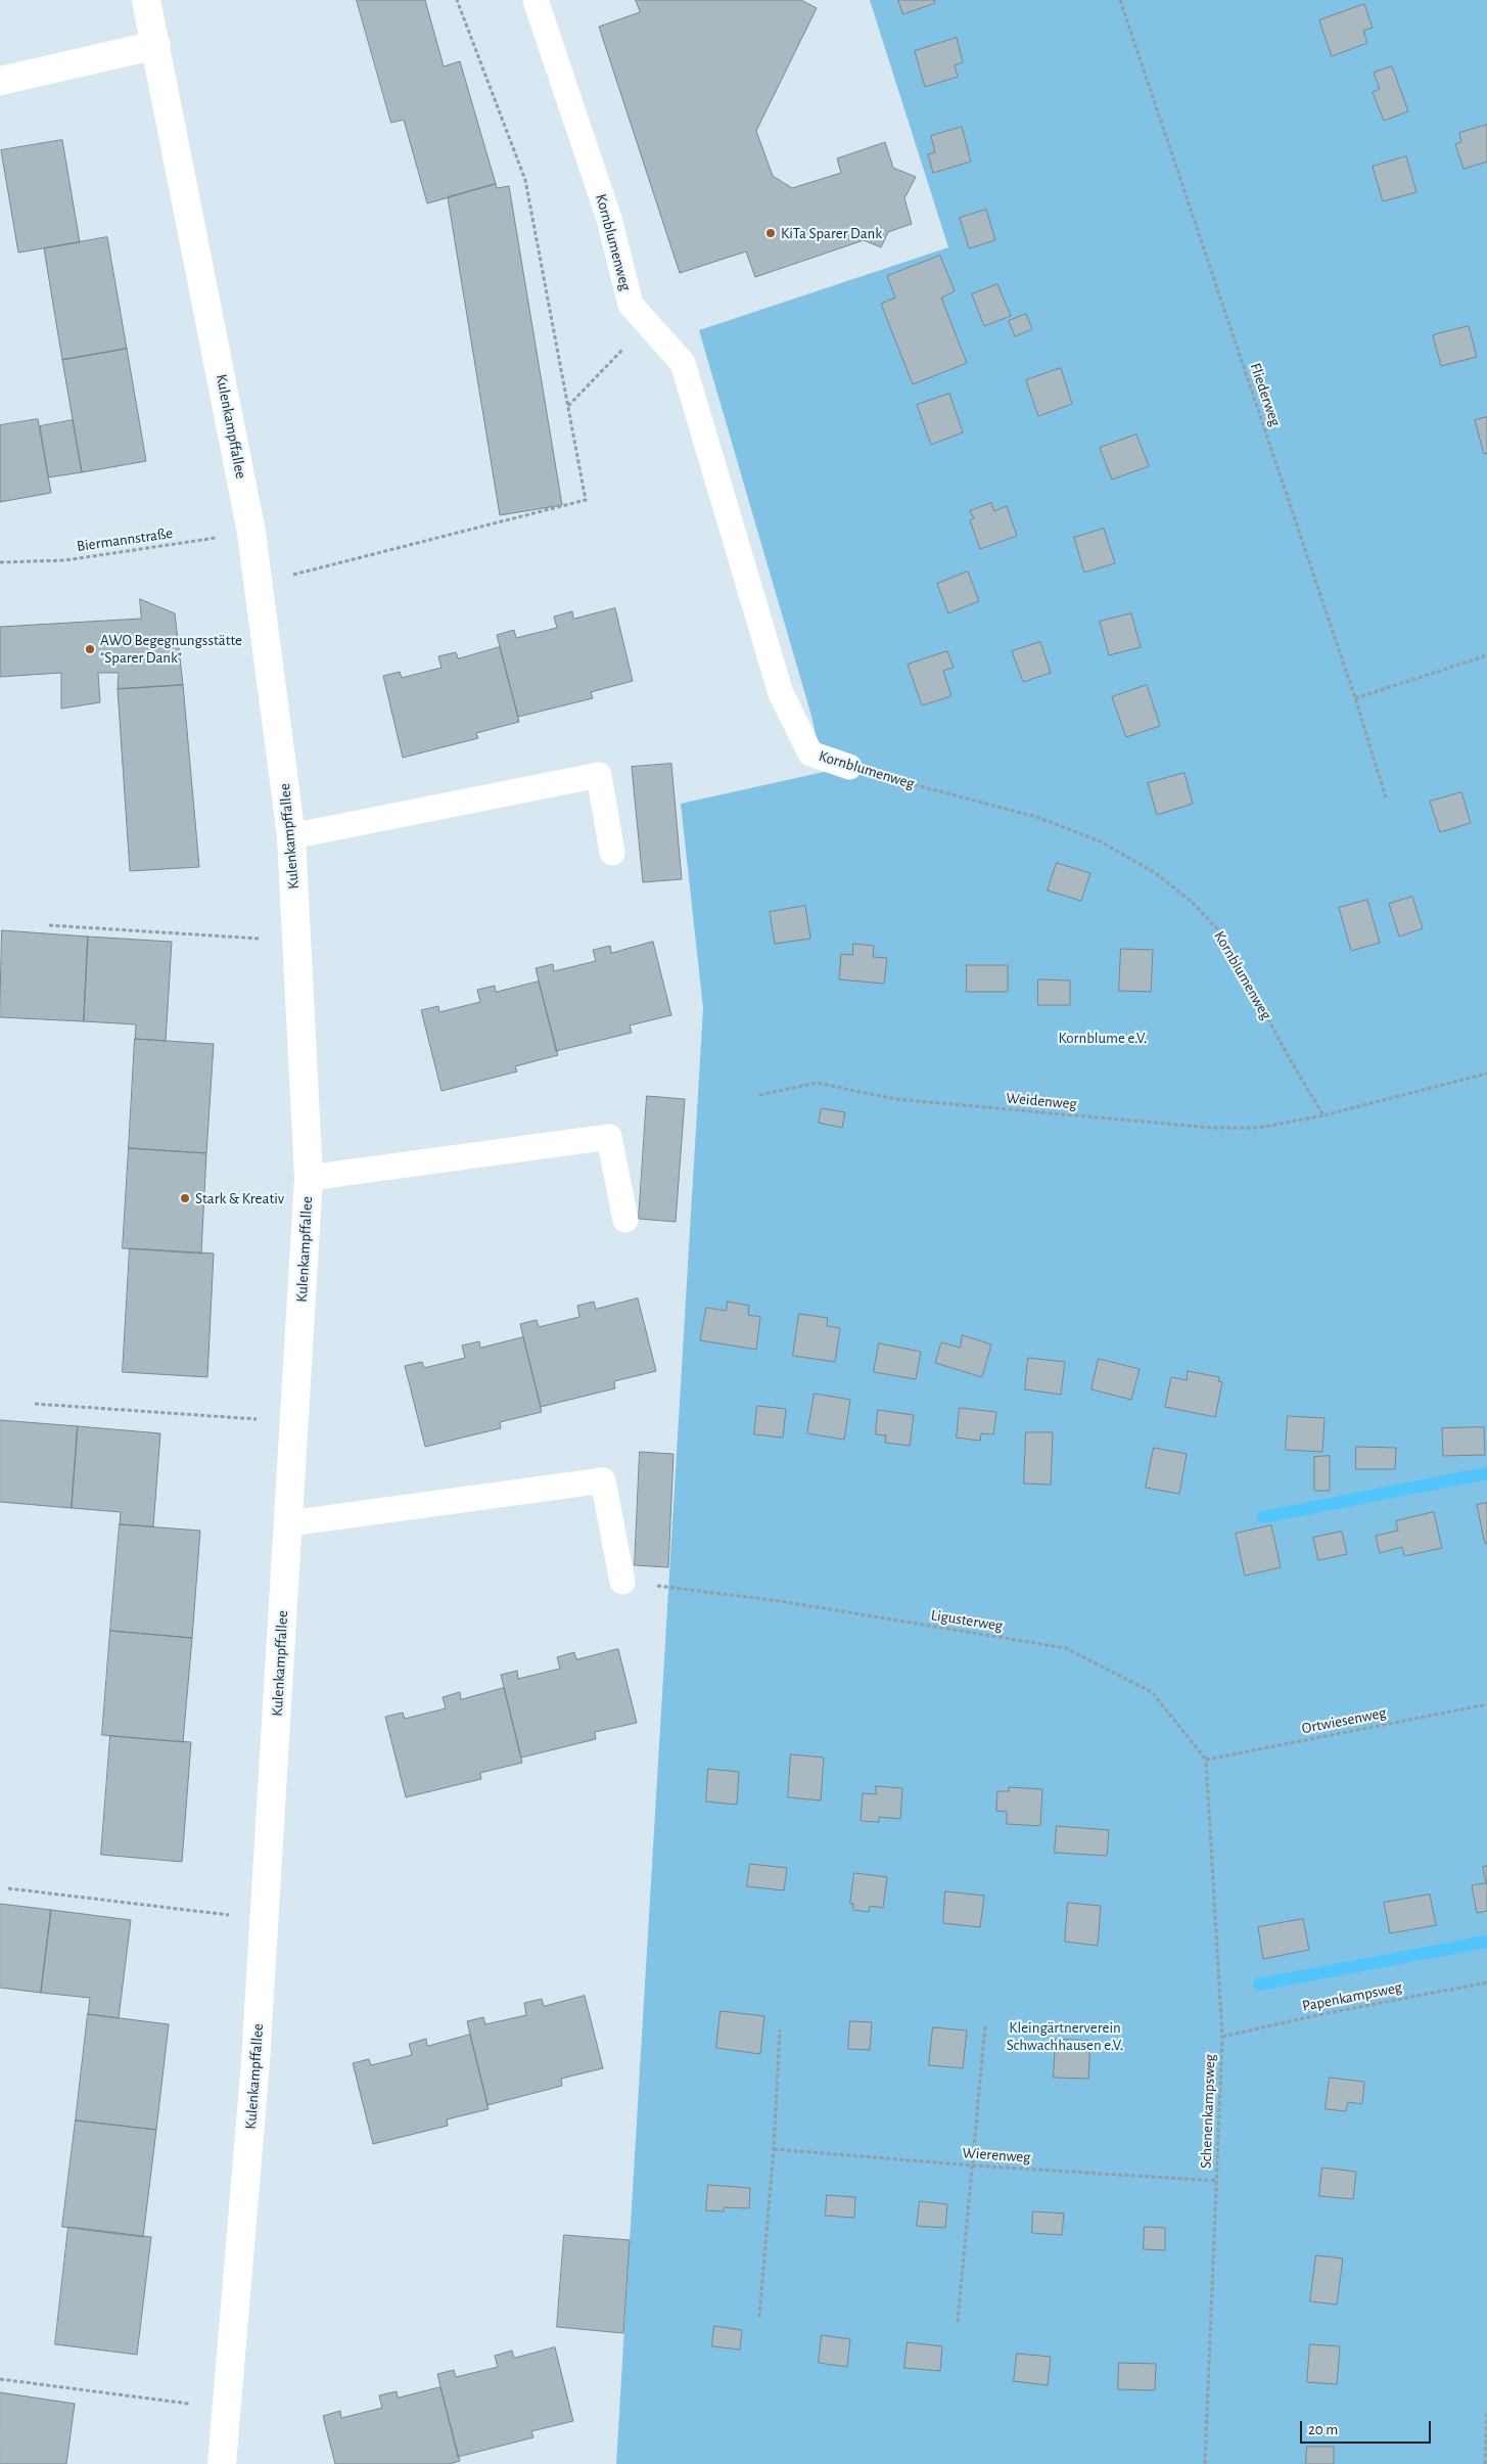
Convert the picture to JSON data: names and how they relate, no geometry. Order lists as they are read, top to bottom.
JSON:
{
  "streets": {
    "street": ["Kulenkampffallee"],
    "lane": ["Kornblumenweg"],
    "path": [
      "Fliederweg",
      "Biermannstraße",
      "Weidenweg",
      "Ligusterweg",
      "Ortwiesenweg",
      "Papenkampsweg",
      "Schenenkampsweg",
      "Wierenweg"
    ]
  },
  "crossings": [
    ["Kornblumenweg", "Weidenweg"],
    ["Kulenkampffallee", "Biermannstraße"],
    ["Ligusterweg", "Ortwiesenweg"],
    ["Ligusterweg", "Schenenkampsweg"],
    ["Ortwiesenweg", "Schenenkampsweg"],
    ["Papenkampsweg", "Schenenkampsweg"],
    ["Schenenkampsweg", "Wierenweg"]
  ],
  "parks": ["Kornblume e.V.", "Kleingärtnerverein Schwachhausen e.V."],
  "places": ["KiTa Sparer Dank", "AWO Begegnungsstätte \"Sparer Dank\"", "Stark & Kreativ"],
  "scale_bar": "20 m"
}
